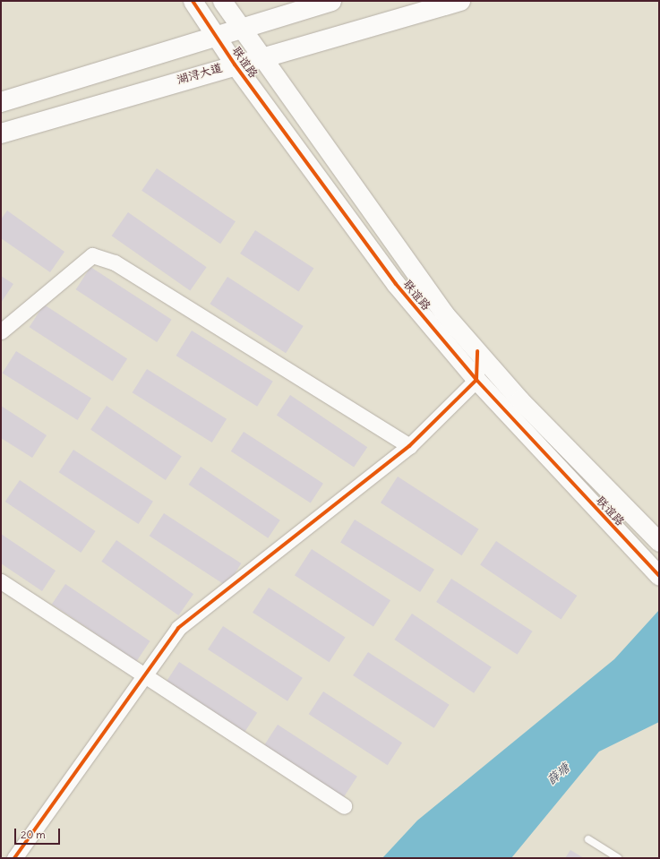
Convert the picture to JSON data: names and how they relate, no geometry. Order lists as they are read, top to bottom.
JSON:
{
  "streets": {
    "main road": ["湖浔大道"],
    "street": ["联谊路"]
  },
  "crossings": [
    ["联谊路", "湖浔大道"]
  ],
  "water": ["薛塘"],
  "scale_bar": "20 m"
}
